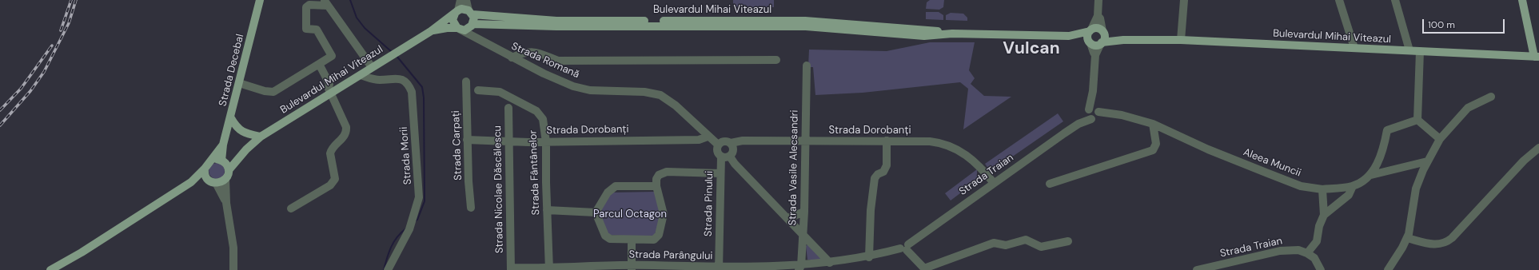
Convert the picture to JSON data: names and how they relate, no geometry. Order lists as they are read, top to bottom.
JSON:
{
  "streets": {
    "main road": ["Bulevardul Mihai Viteazul", "Strada Decebal"],
    "street": [
      "Strada Romană",
      "Strada Dorobanți",
      "Strada Carpați",
      "Strada Morii",
      "Aleea Muncii",
      "Strada Vasile Alecsandri",
      "Strada Fântânelor",
      "Strada Traian",
      "Strada Nicolae Dăscălescu",
      "Strada Pinului",
      "Strada Parângului"
    ]
  },
  "crossings": [
    ["Bulevardul Mihai Viteazul", "Strada Romană"],
    ["Bulevardul Mihai Viteazul", "Strada Decebal"],
    ["Bulevardul Mihai Viteazul", "Strada Morii"],
    ["Strada Romană", "Strada Dorobanți"],
    ["Strada Romană", "Strada Pinului"],
    ["Strada Dorobanți", "Strada Carpați"],
    ["Strada Dorobanți", "Strada Vasile Alecsandri"],
    ["Strada Dorobanți", "Strada Fântânelor"],
    ["Strada Dorobanți", "Strada Traian"],
    ["Strada Dorobanți", "Strada Nicolae Dăscălescu"],
    ["Strada Dorobanți", "Strada Pinului"],
    ["Aleea Muncii", "Strada Traian"],
    ["Strada Vasile Alecsandri", "Strada Parângului"],
    ["Strada Fântânelor", "Strada Parângului"],
    ["Strada Traian", "Strada Parângului"],
    ["Strada Nicolae Dăscălescu", "Strada Parângului"],
    ["Strada Pinului", "Strada Parângului"]
  ],
  "districts": ["Vulcan"],
  "parks": ["Parcul Octagon"],
  "scale_bar": "100 m"
}
